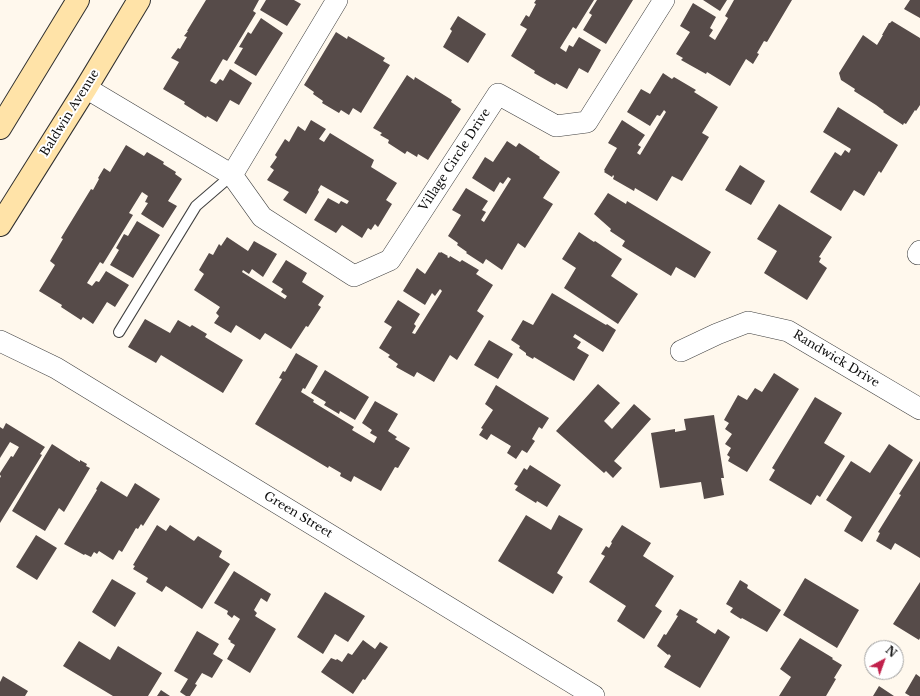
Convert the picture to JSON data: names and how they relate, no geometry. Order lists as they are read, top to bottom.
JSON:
{
  "streets": {
    "main road": ["Baldwin Avenue"],
    "street": ["Village Circle Drive", "Randwick Drive", "Green Street"]
  },
  "crossings": [
    ["Baldwin Avenue", "Village Circle Drive"]
  ],
  "north": "top right"
}
